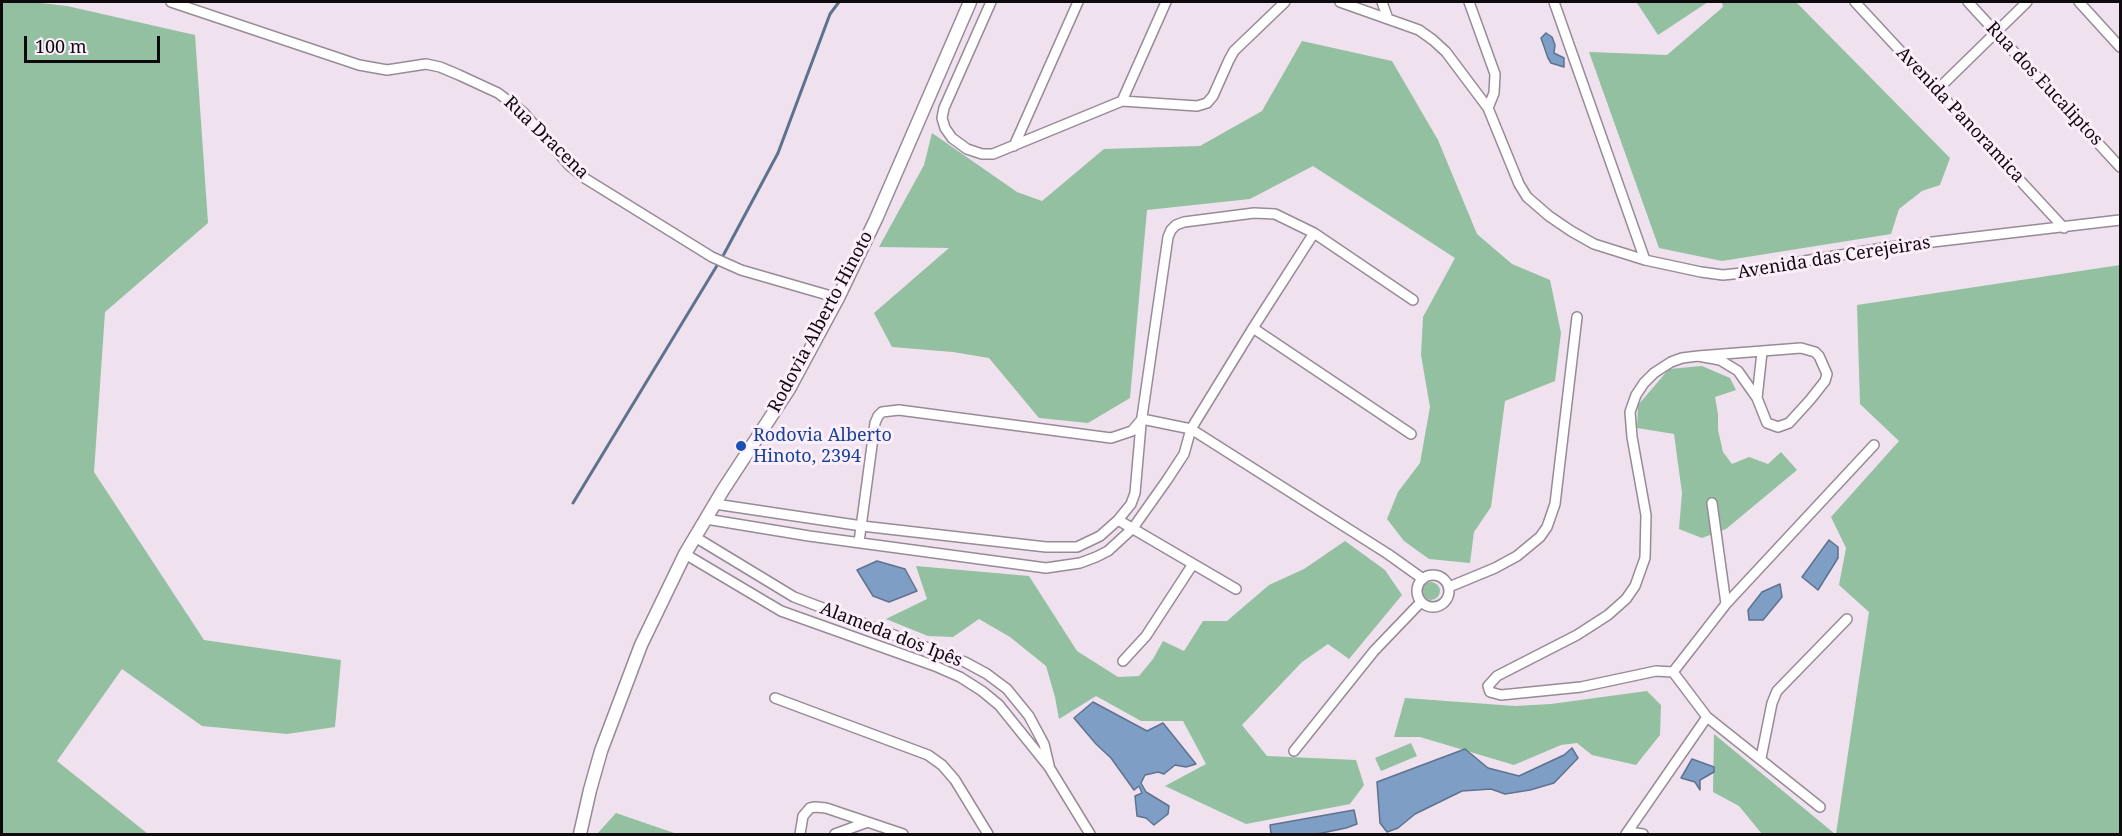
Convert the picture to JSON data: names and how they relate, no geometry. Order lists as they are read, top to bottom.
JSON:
{
  "streets": {
    "main road": ["Rodovia Alberto Hinoto"],
    "street": [
      "Rua dos Eucaliptos",
      "Avenida Panoramica",
      "Rua Dracena",
      "Avenida das Cerejeiras",
      "Alameda dos Ipês"
    ]
  },
  "crossings": [
    ["Avenida Panoramica", "Avenida das Cerejeiras"],
    ["Rua Dracena", "Rodovia Alberto Hinoto"],
    ["Rodovia Alberto Hinoto", "Alameda dos Ipês"]
  ],
  "places": ["Rodovia Alberto Hinoto, 2394"],
  "scale_bar": "100 m"
}
